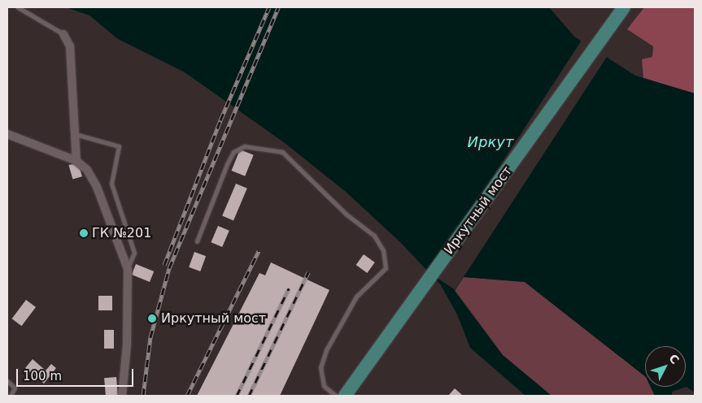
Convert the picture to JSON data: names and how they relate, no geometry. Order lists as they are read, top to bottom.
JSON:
{
  "streets": {
    "main road": ["Иркутный мост"]
  },
  "water": ["Иркут"],
  "places": ["ГК №201", "Иркутный мост"],
  "scale_bar": "100 m",
  "north": "top right"
}
